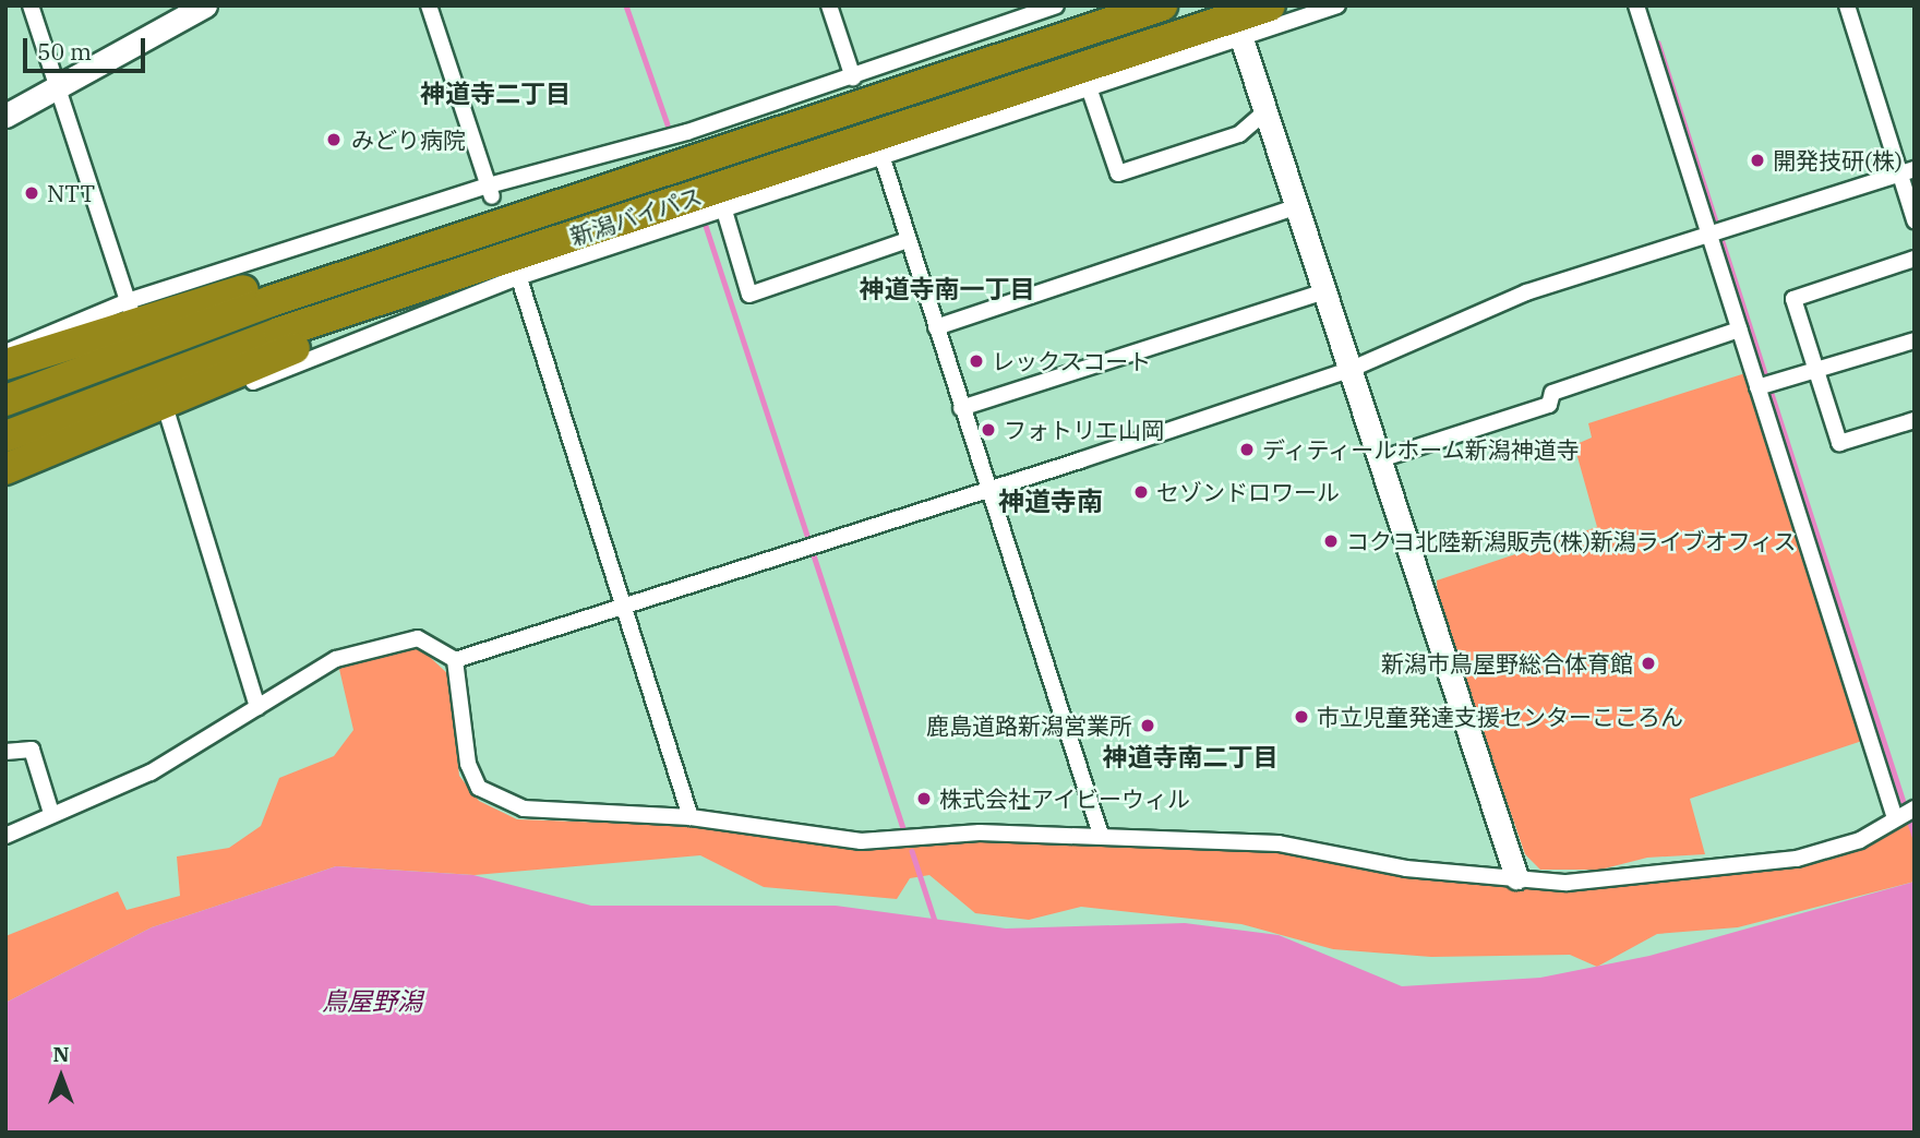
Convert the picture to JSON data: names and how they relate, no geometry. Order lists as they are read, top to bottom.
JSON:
{
  "streets": {
    "highway": ["新潟バイパス"]
  },
  "districts": [
    "神道寺二丁目",
    "神道寺南一丁目",
    "神道寺南",
    "神道寺南二丁目"
  ],
  "water": ["鳥屋野潟"],
  "places": [
    "みどり病院",
    "開発技研(株)",
    "NTT",
    "レックスコート",
    "フォトリエ山岡",
    "ディティールホーム新潟神道寺",
    "セゾンドロワール",
    "コクヨ北陸新潟販売(株)新潟ライブオフィス",
    "新潟市鳥屋野総合体育館",
    "市立児童発達支援センターこころん",
    "鹿島道路新潟営業所",
    "株式会社アイビーウィル"
  ],
  "scale_bar": "50 m",
  "north": "top"
}
